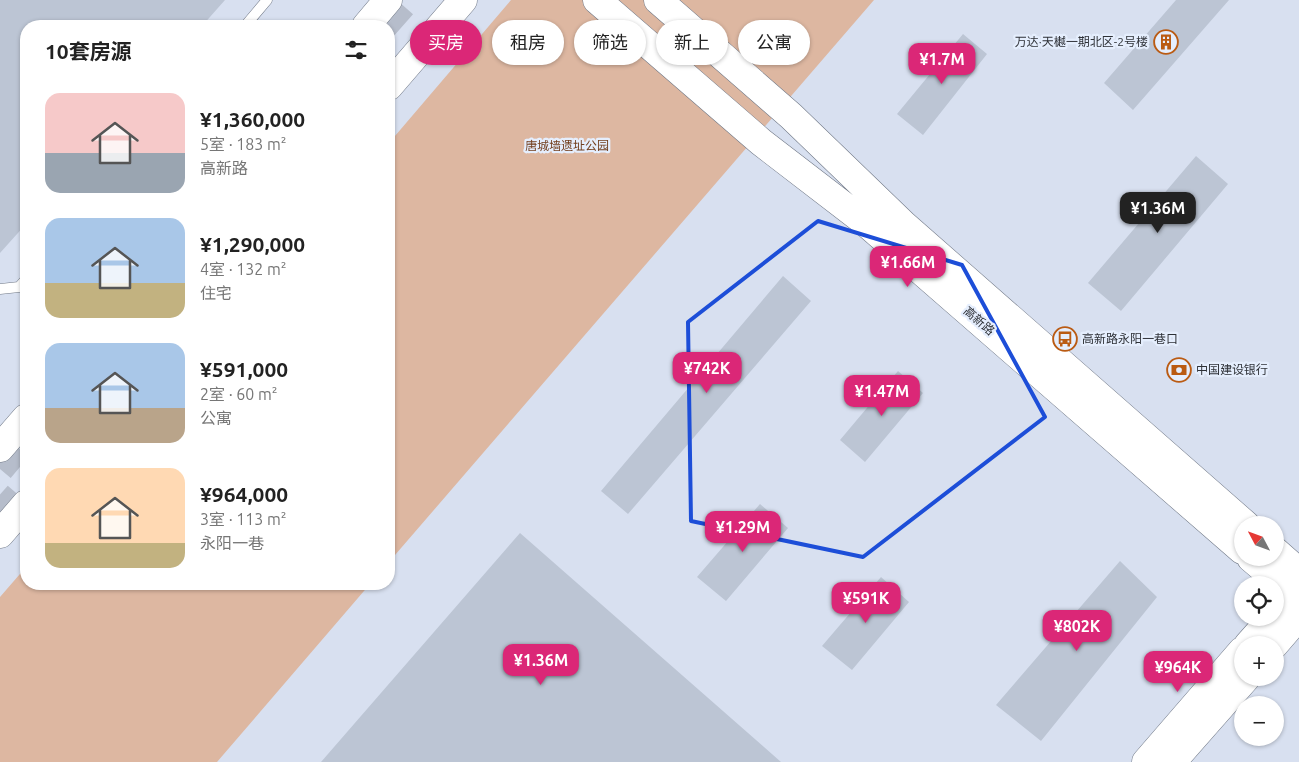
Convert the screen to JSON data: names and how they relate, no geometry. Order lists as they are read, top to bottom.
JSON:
{
  "streets": {
    "main road": ["高新路"]
  },
  "parks": ["唐城墙遗址公园"],
  "places": {
    "building": ["万达·天樾一期北区-2号楼"],
    "bus stop": ["高新路永阳一巷口"],
    "bank": ["中国建设银行"]
  },
  "north": "top left",
  "page": {
    "chip": [
      "买房",
      "租房",
      "筛选",
      "新上",
      "公寓"
    ],
    "heading": "10套房源",
    "price": [
      "¥1.7M",
      "¥1.36M",
      "¥1.66M",
      "¥742K",
      "¥1.47M",
      "¥1.29M",
      "¥591K",
      "¥802K",
      "¥1.36M",
      "¥964K"
    ],
    "list": [
      {
        "name": "¥1,360,000",
        "note": "5室 · 183 m² · 高新路"
      },
      {
        "name": "¥1,290,000",
        "note": "4室 · 132 m² · 住宅"
      },
      {
        "name": "¥591,000",
        "note": "2室 · 60 m² · 公寓"
      },
      {
        "name": "¥964,000",
        "note": "3室 · 113 m² · 永阳一巷"
      }
    ],
    "map_buttons": ["+", "−"]
  }
}
